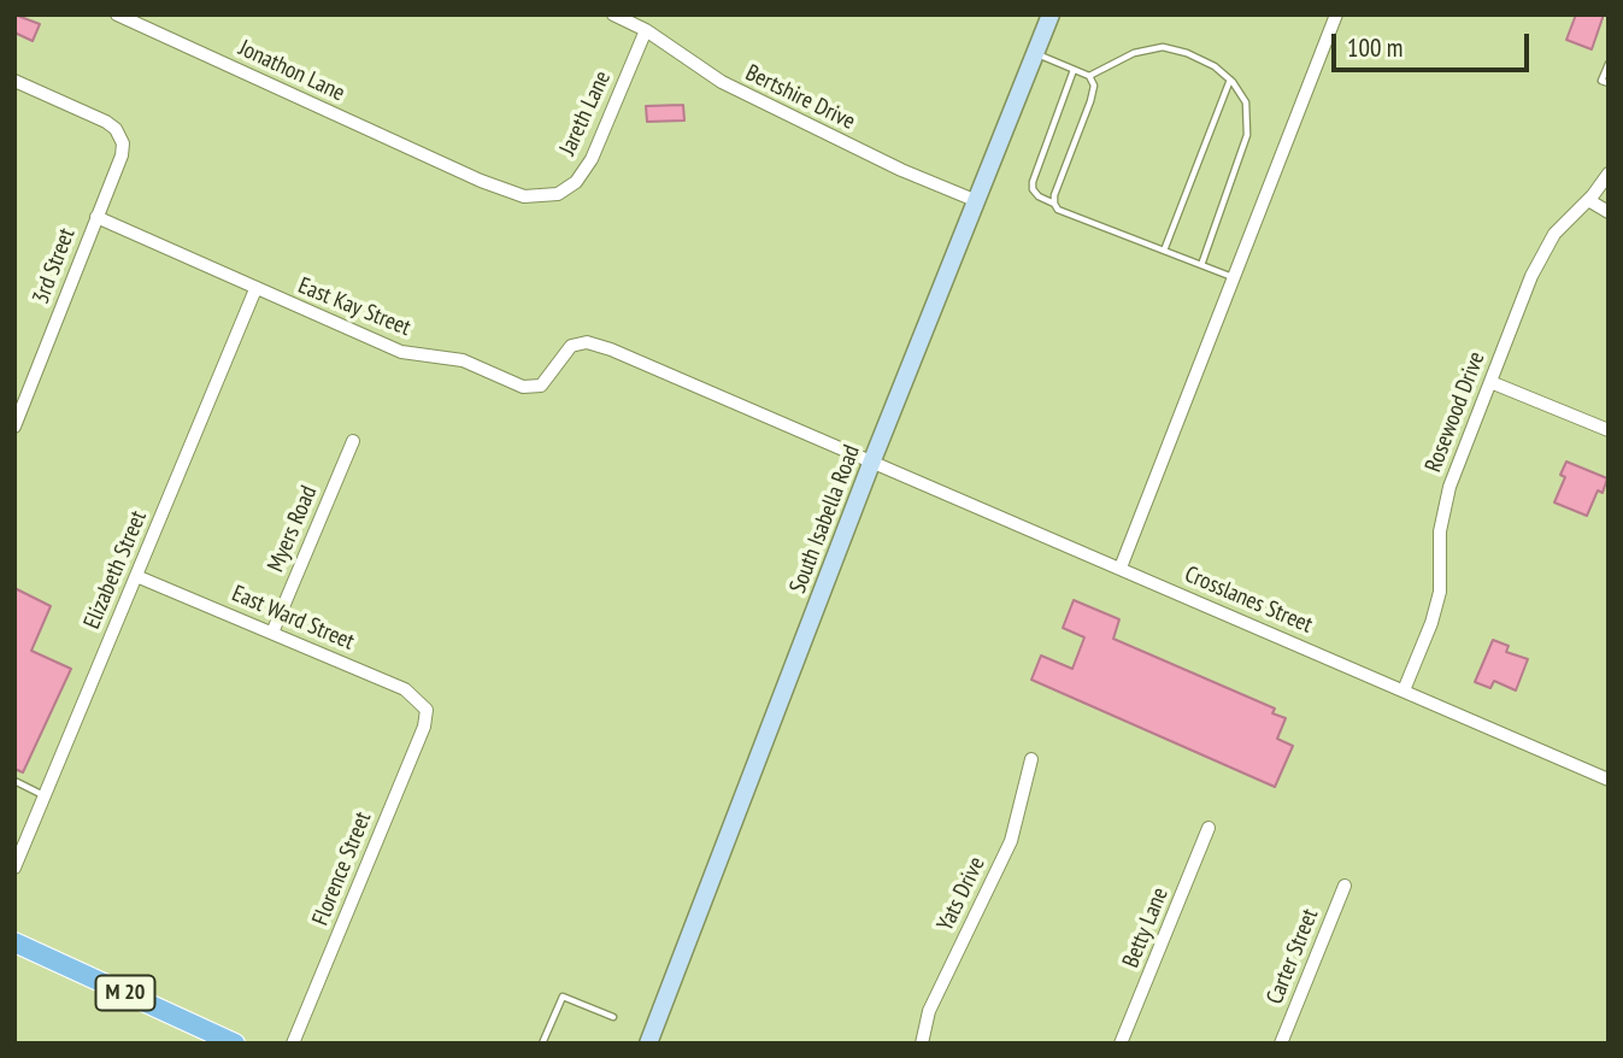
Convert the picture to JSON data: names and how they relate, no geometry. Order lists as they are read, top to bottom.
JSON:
{
  "streets": {
    "main road": ["South Isabella Road", "M 20"],
    "street": [
      "Jonathon Lane",
      "Bertshire Drive",
      "Jareth Lane",
      "3rd Street",
      "East Kay Street",
      "Rosewood Drive",
      "Myers Road",
      "Elizabeth Street",
      "Crosslanes Street",
      "East Ward Street",
      "Florence Street",
      "Yats Drive",
      "Betty Lane",
      "Carter Street"
    ]
  },
  "crossings": [
    ["Jonathon Lane", "Jareth Lane"],
    ["Bertshire Drive", "Jareth Lane"],
    ["Bertshire Drive", "South Isabella Road"],
    ["3rd Street", "East Kay Street"],
    ["East Kay Street", "South Isabella Road"],
    ["East Kay Street", "Elizabeth Street"],
    ["East Kay Street", "Crosslanes Street"],
    ["Rosewood Drive", "Crosslanes Street"],
    ["South Isabella Road", "Crosslanes Street"],
    ["Myers Road", "East Ward Street"],
    ["Elizabeth Street", "East Ward Street"],
    ["East Ward Street", "Florence Street"]
  ],
  "scale_bar": "100 m"
}
